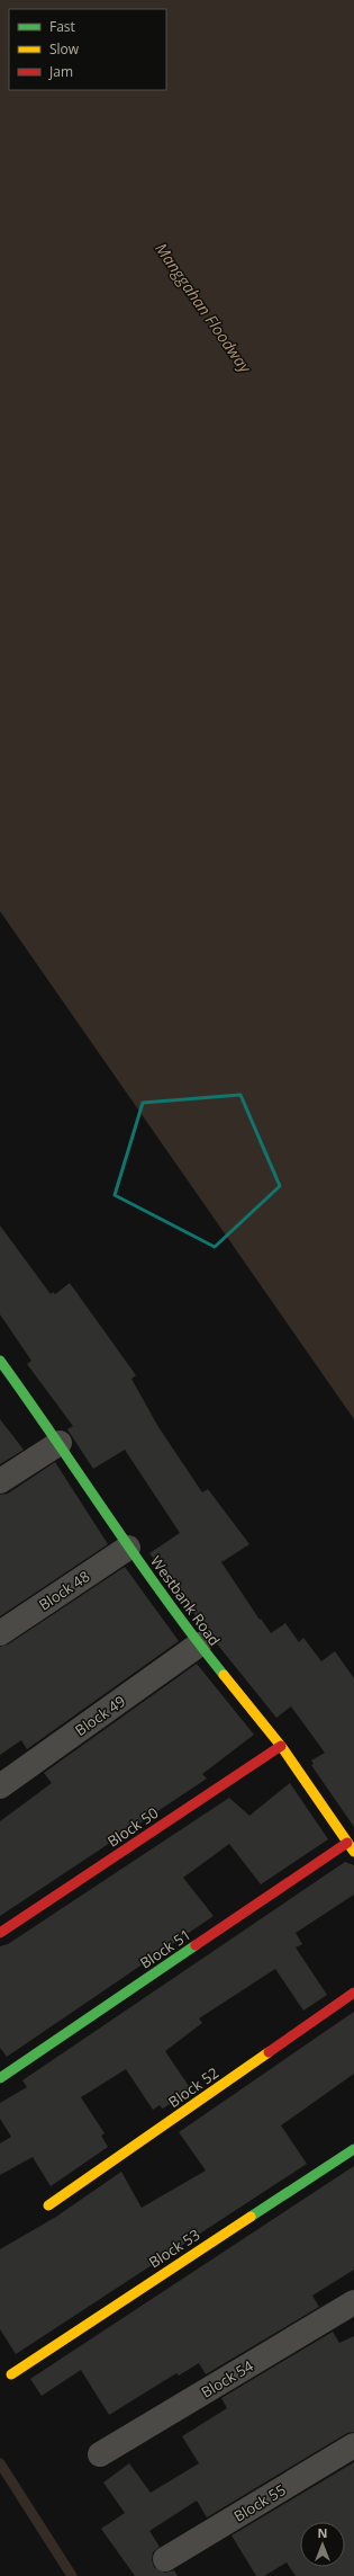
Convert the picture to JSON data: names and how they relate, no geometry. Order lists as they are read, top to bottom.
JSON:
{
  "streets": {
    "street": [
      "Block 48",
      "Westbank Road",
      "Block 49",
      "Block 50",
      "Block 51",
      "Block 52",
      "Block 53",
      "Block 54",
      "Block 55"
    ]
  },
  "crossings": [
    ["Block 48", "Westbank Road"],
    ["Westbank Road", "Block 49"],
    ["Westbank Road", "Block 50"],
    ["Westbank Road", "Block 51"]
  ],
  "water": ["Manggahan Floodway"],
  "legend": ["Fast", "Slow", "Jam"],
  "north": "top"
}
